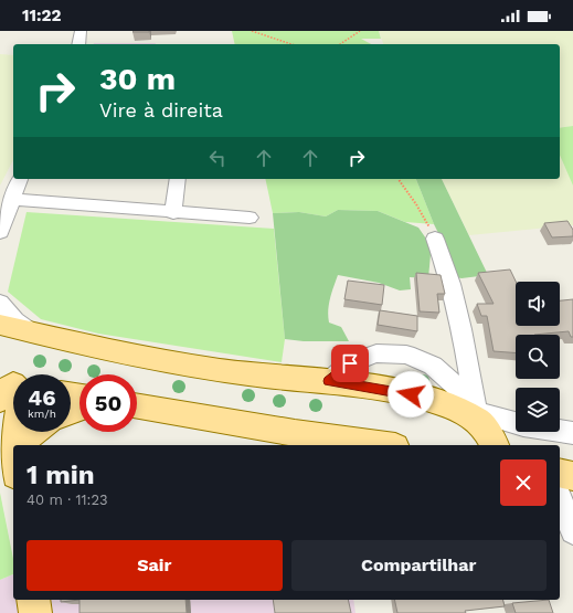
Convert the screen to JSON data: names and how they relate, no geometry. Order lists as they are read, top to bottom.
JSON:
{
  "page": {
    "status": "11:22",
    "turn": ["30 m", "Vire à direita"],
    "speed": "46 km/h",
    "limit": "50",
    "heading": ["1 min", "40 m · 11:23"],
    "buttons": ["Sair", "Compartilhar"]
  }
}
